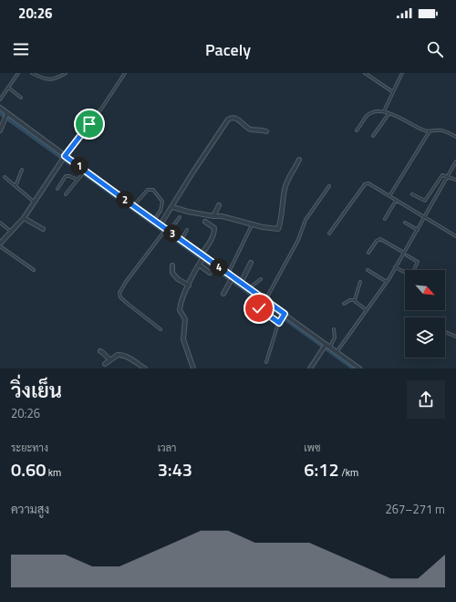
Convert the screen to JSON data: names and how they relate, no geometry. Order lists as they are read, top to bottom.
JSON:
{
  "north": "bottom right",
  "page": {
    "status": "20:26",
    "header": "Pacely",
    "pins": [
      "1",
      "2",
      "3",
      "4"
    ],
    "heading": ["วิ่งเย็น", "20:26"],
    "stats": [
      ["ระยะทาง", "0.60 km"],
      ["เวลา", "3:43"],
      ["เพซ", "6:12 /km"]
    ],
    "chart": ["ความสูง", "267–271 m"]
  }
}
